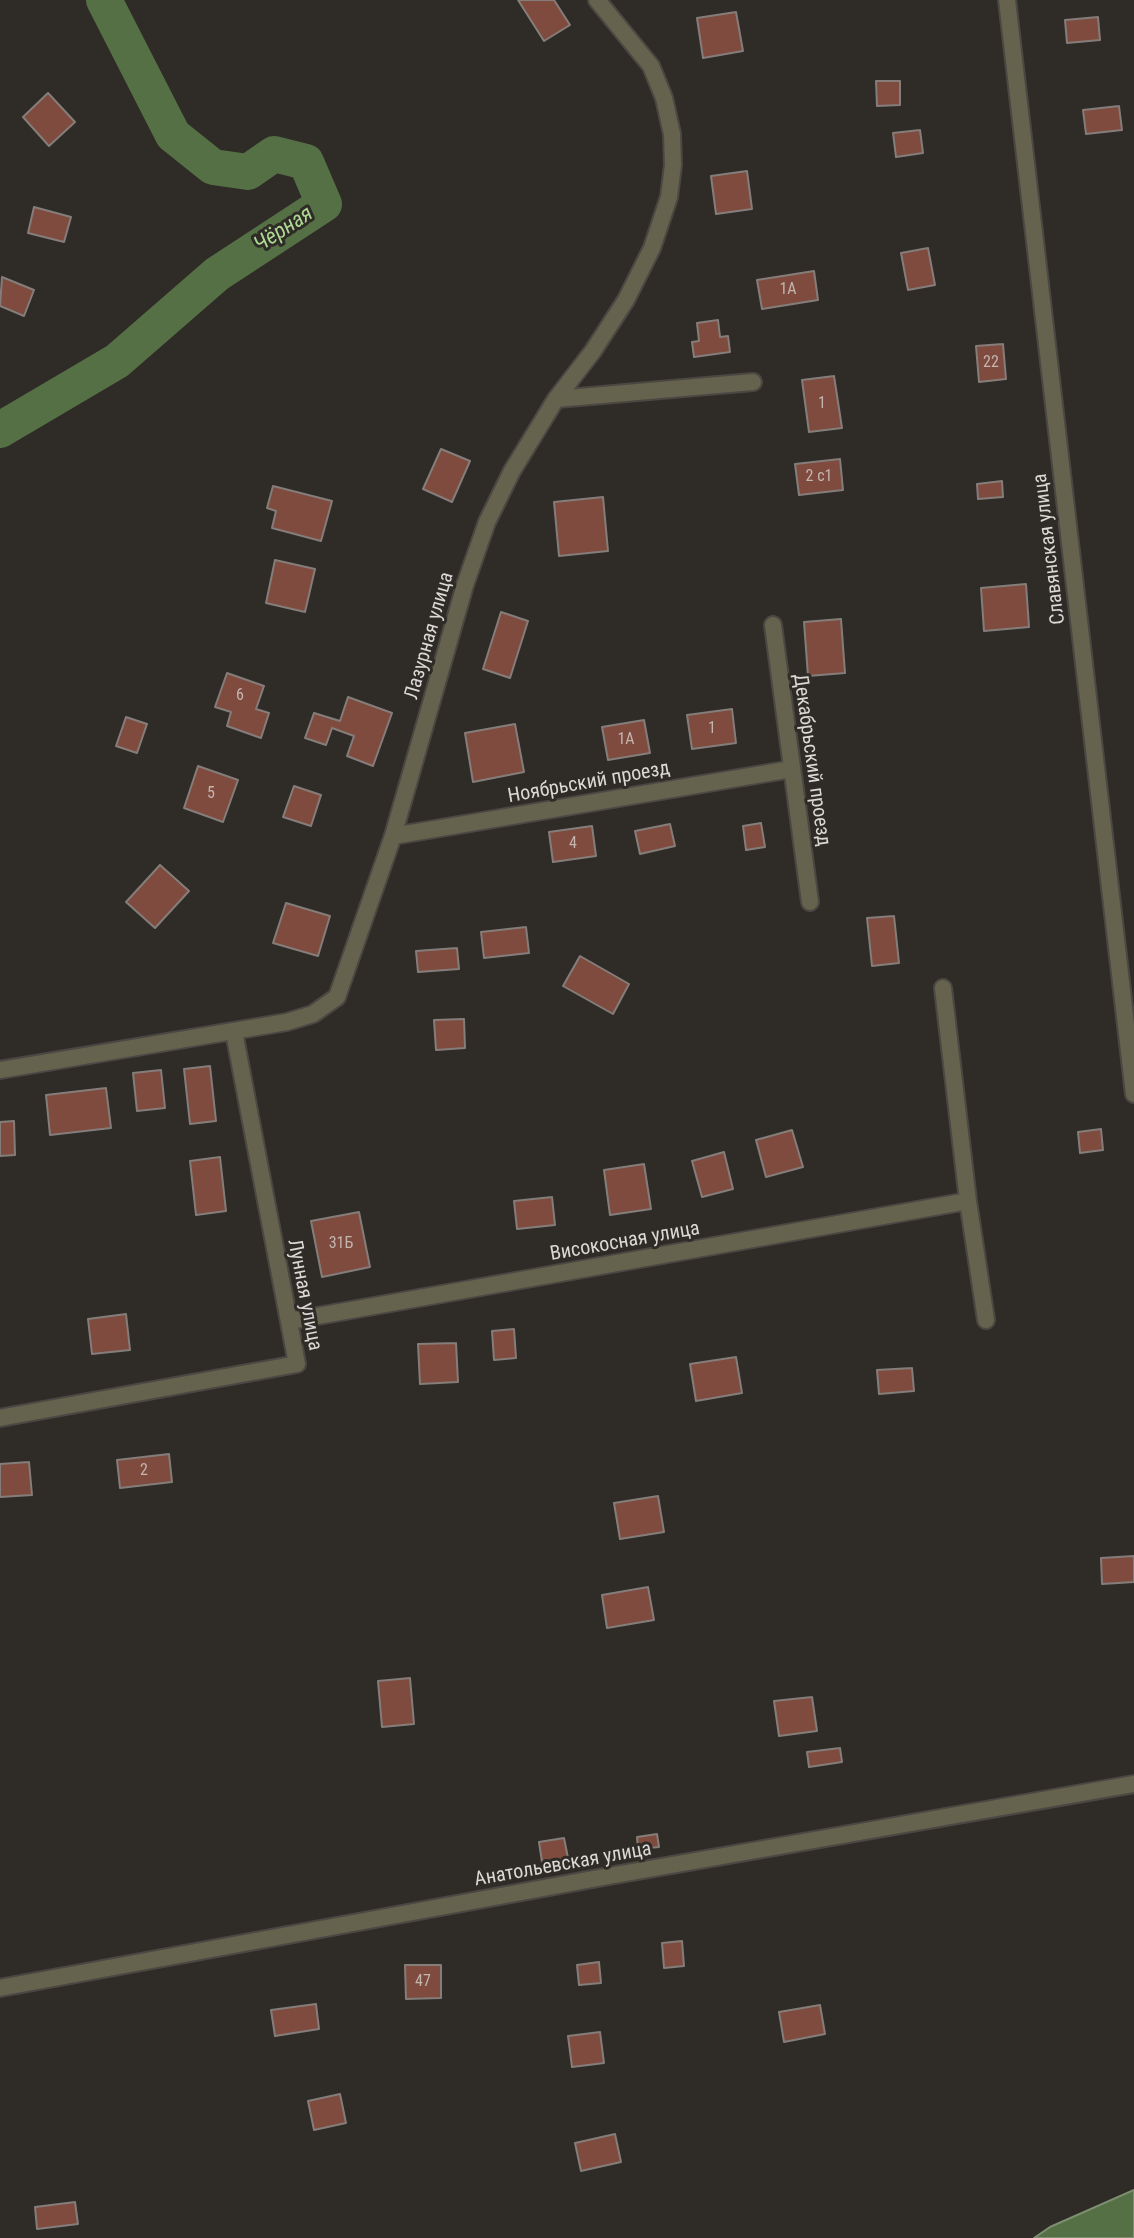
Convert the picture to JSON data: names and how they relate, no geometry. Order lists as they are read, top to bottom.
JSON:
{
  "streets": {
    "street": [
      "Славянская улица",
      "Лазурная улица",
      "Декабрьский проезд",
      "Ноябрьский проезд",
      "Високосная улица",
      "Лунная улица",
      "Анатольевская улица"
    ]
  },
  "crossings": [
    ["Лазурная улица", "Ноябрьский проезд"],
    ["Лазурная улица", "Лунная улица"],
    ["Декабрьский проезд", "Ноябрьский проезд"],
    ["Високосная улица", "Лунная улица"]
  ],
  "water": ["Чёрная"],
  "house_numbers": [
    "1А",
    "22",
    "1",
    "2 с1",
    "6",
    "1",
    "1А",
    "5",
    "4",
    "31Б",
    "2",
    "47"
  ]
}
